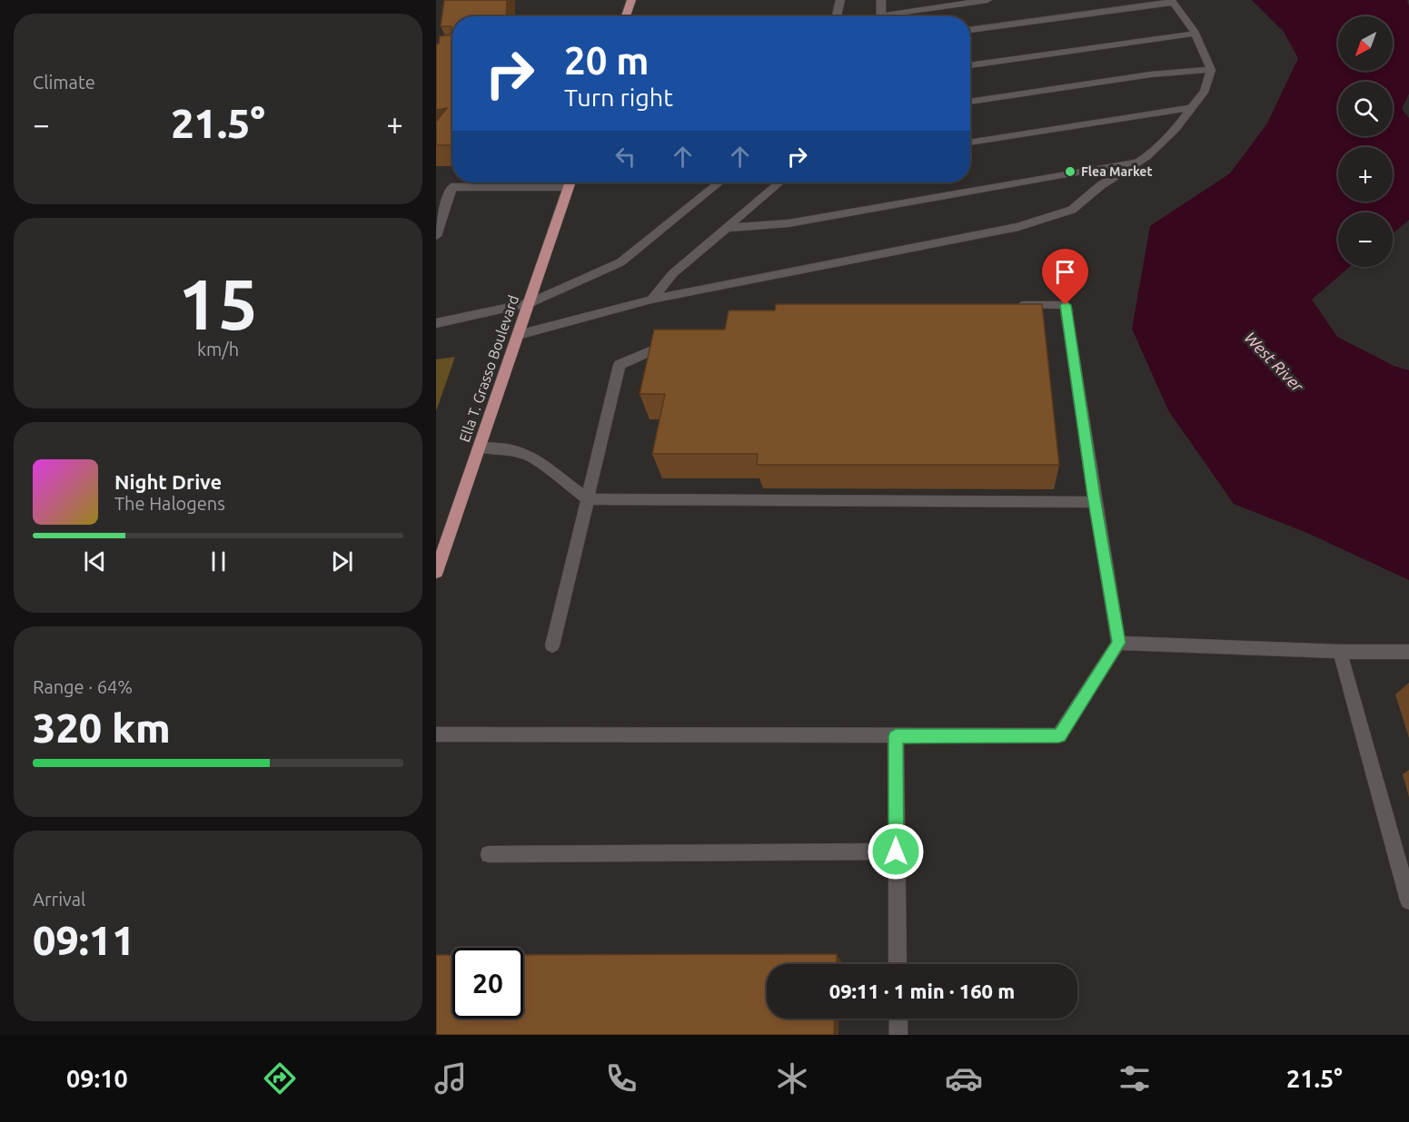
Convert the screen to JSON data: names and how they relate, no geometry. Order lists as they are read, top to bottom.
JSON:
{
  "streets": {
    "main road": ["Ella T. Grasso Boulevard"]
  },
  "water": ["West River"],
  "places": ["Flea Market"],
  "north": "bottom left",
  "page": {
    "tile": [
      "Climate",
      ["15", "km/h"],
      ["Range · 64%", "320 km"],
      ["Arrival", "09:11"]
    ],
    "map_buttons": ["+", "−"],
    "turn": ["20 m", "Turn right"],
    "heat": ["−", "21.5°", "+"],
    "song": ["Night Drive", "The Halogens"],
    "limit": "20",
    "trip": "09:11 · 1 min · 160 m",
    "tabs": ["09:10", "21.5°"]
  }
}
